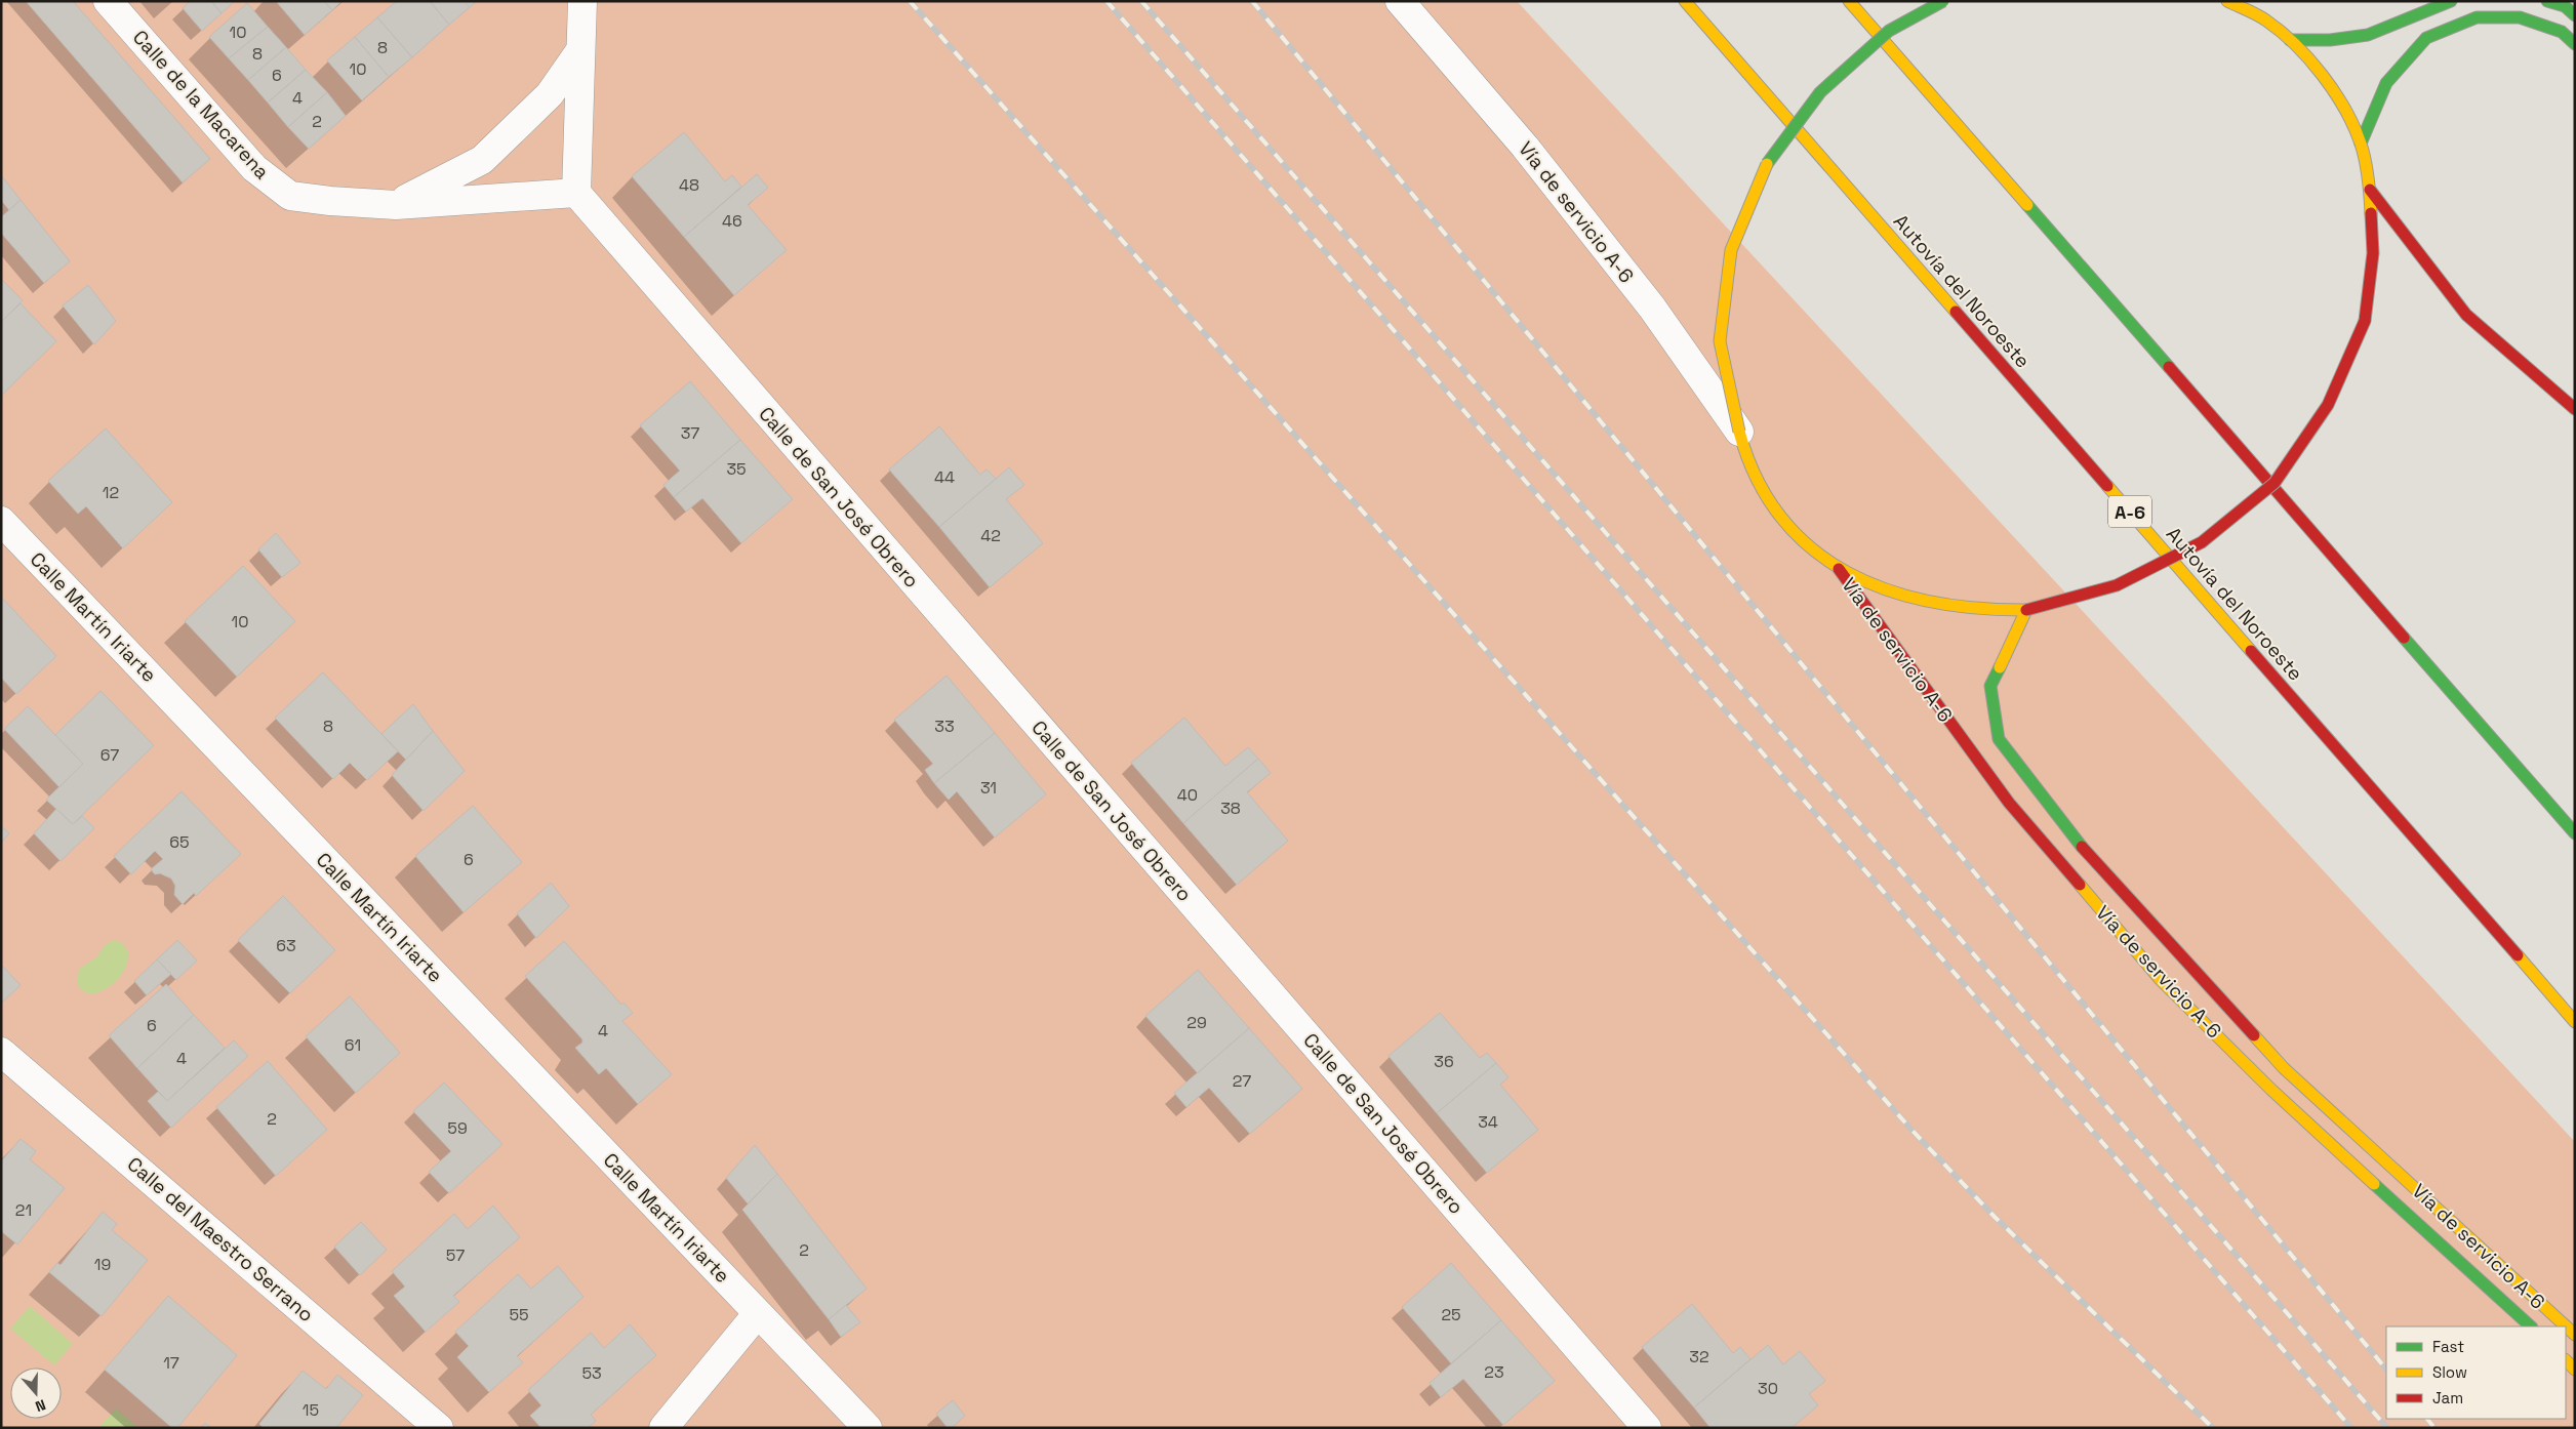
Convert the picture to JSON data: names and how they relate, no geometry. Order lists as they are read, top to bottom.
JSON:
{
  "streets": {
    "main road": ["Vía de servicio A-6", "Autovía del Noroeste", "A-6"],
    "street": [
      "Calle de la Macarena",
      "Calle de San José Obrero",
      "Calle Martín Iriarte",
      "Calle del Maestro Serrano"
    ]
  },
  "crossings": [
    ["Calle de la Macarena", "Calle de San José Obrero"]
  ],
  "house_numbers": [
    "10",
    "8",
    "8",
    "10",
    "6",
    "4",
    "2",
    "48",
    "46",
    "37",
    "35",
    "44",
    "12",
    "42",
    "10",
    "8",
    "33",
    "67",
    "31",
    "40",
    "38",
    "65",
    "6",
    "63",
    "29",
    "6",
    "4",
    "61",
    "4",
    "36",
    "27",
    "2",
    "34",
    "59",
    "21",
    "2",
    "57",
    "19",
    "55",
    "25",
    "32",
    "17",
    "23",
    "53",
    "30",
    "15"
  ],
  "legend": ["Fast", "Slow", "Jam"],
  "north": "bottom"
}
